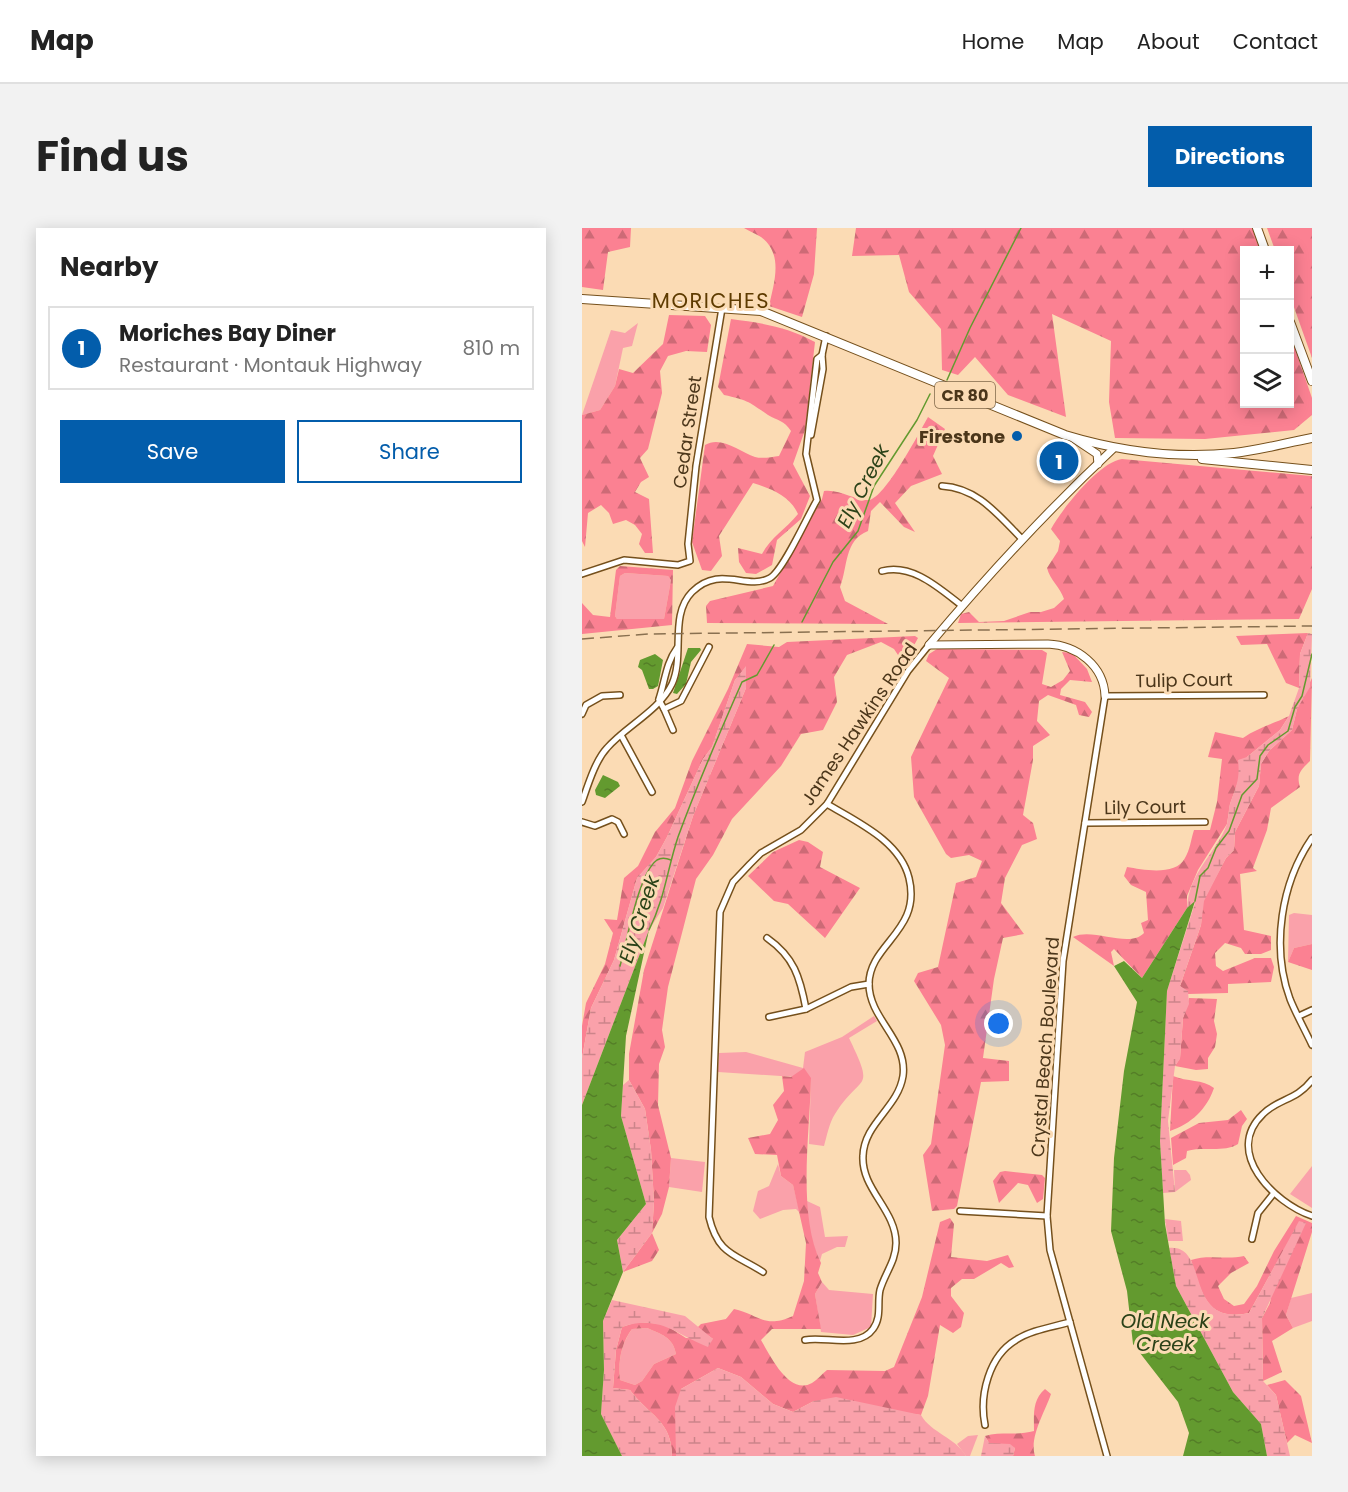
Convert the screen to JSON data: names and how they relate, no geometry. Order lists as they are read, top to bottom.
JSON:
{
  "streets": {
    "main road": ["CR 80"],
    "street": [
      "Cedar Street",
      "Tulip Court",
      "James Hawkins Road",
      "Lily Court",
      "Crystal Beach Boulevard"
    ]
  },
  "crossings": [
    ["CR 80", "Cedar Street"],
    ["CR 80", "James Hawkins Road"],
    ["Tulip Court", "Crystal Beach Boulevard"],
    ["James Hawkins Road", "Crystal Beach Boulevard"],
    ["Lily Court", "Crystal Beach Boulevard"]
  ],
  "districts": ["MORICHES"],
  "water": ["Ely Creek", "Old Neck Creek"],
  "places": ["Firestone"],
  "page": {
    "header": "Map",
    "nav": [
      "Home",
      "Map",
      "About",
      "Contact"
    ],
    "title": "Find us",
    "buttons": [
      "Directions",
      ["Save", "Share"]
    ],
    "heading": "Nearby",
    "map_buttons": ["+", "−"],
    "list": [
      {
        "mark": "1",
        "name": "Moriches Bay Diner",
        "note": "Restaurant · Montauk Highway",
        "value": "810 m"
      }
    ],
    "pins": "1"
  }
}
